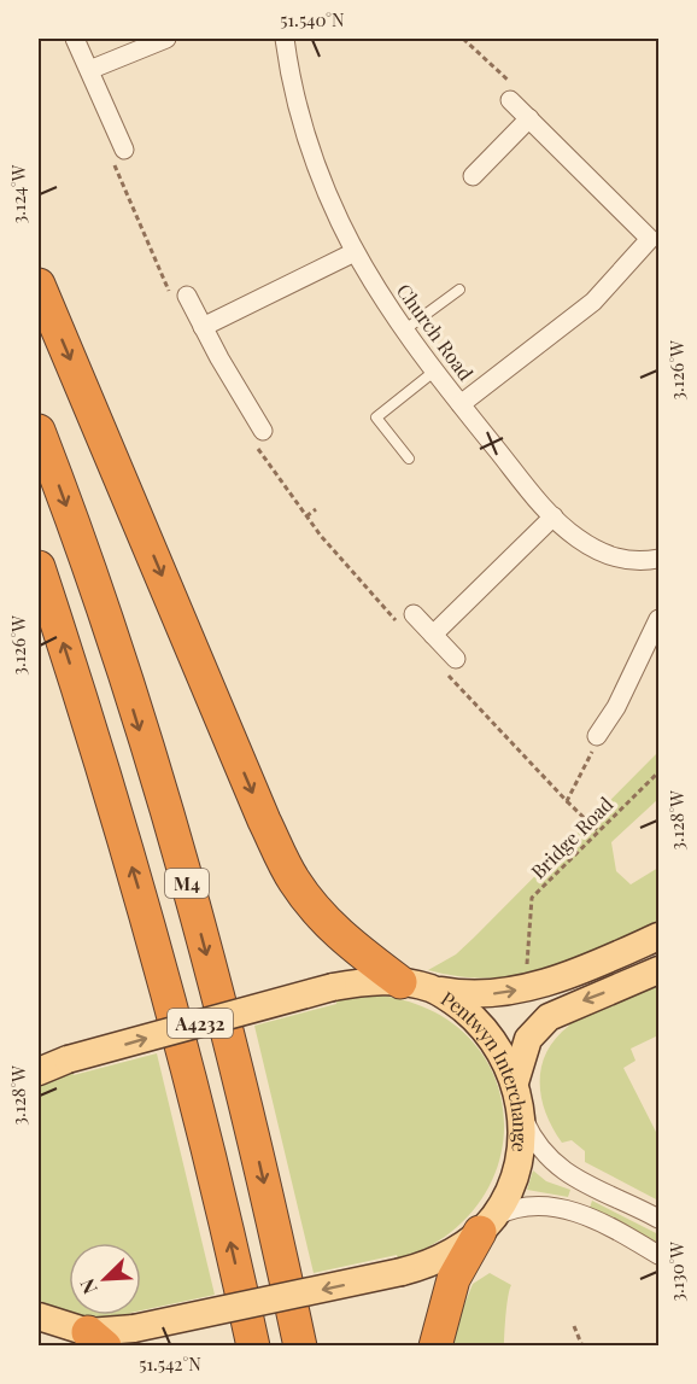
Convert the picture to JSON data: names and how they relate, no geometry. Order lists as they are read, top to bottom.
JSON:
{
  "streets": {
    "highway": ["M4"],
    "main road": ["A4232", "Pentwyn Interchange"],
    "street": ["Church Road"],
    "path": ["Bridge Road"]
  },
  "crossings": [
    ["A4232", "Pentwyn Interchange"]
  ],
  "one_way": ["Pentwyn Interchange"],
  "north": "bottom left",
  "coordinates": [
    "51.540°N",
    "3.124°W",
    "3.126°W",
    "3.128°W",
    "3.130°W",
    "51.542°N"
  ]
}
